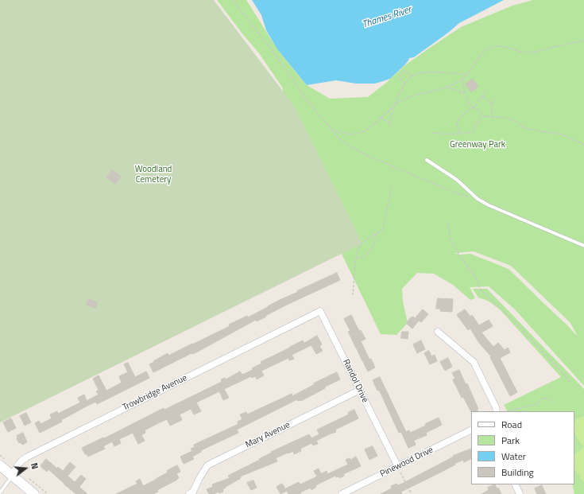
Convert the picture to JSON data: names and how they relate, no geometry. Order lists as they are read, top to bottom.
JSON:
{
  "streets": {
    "street": [
      "Randol Drive",
      "Trowbridge Avenue",
      "Mary Avenue",
      "Pinewood Drive"
    ]
  },
  "crossings": [
    ["Randol Drive", "Trowbridge Avenue"],
    ["Randol Drive", "Mary Avenue"],
    ["Randol Drive", "Pinewood Drive"]
  ],
  "water": ["Thames River"],
  "parks": ["Greenway Park", "Woodland Cemetery"],
  "legend": [
    "Road",
    "Park",
    "Water",
    "Building"
  ],
  "north": "right"
}
